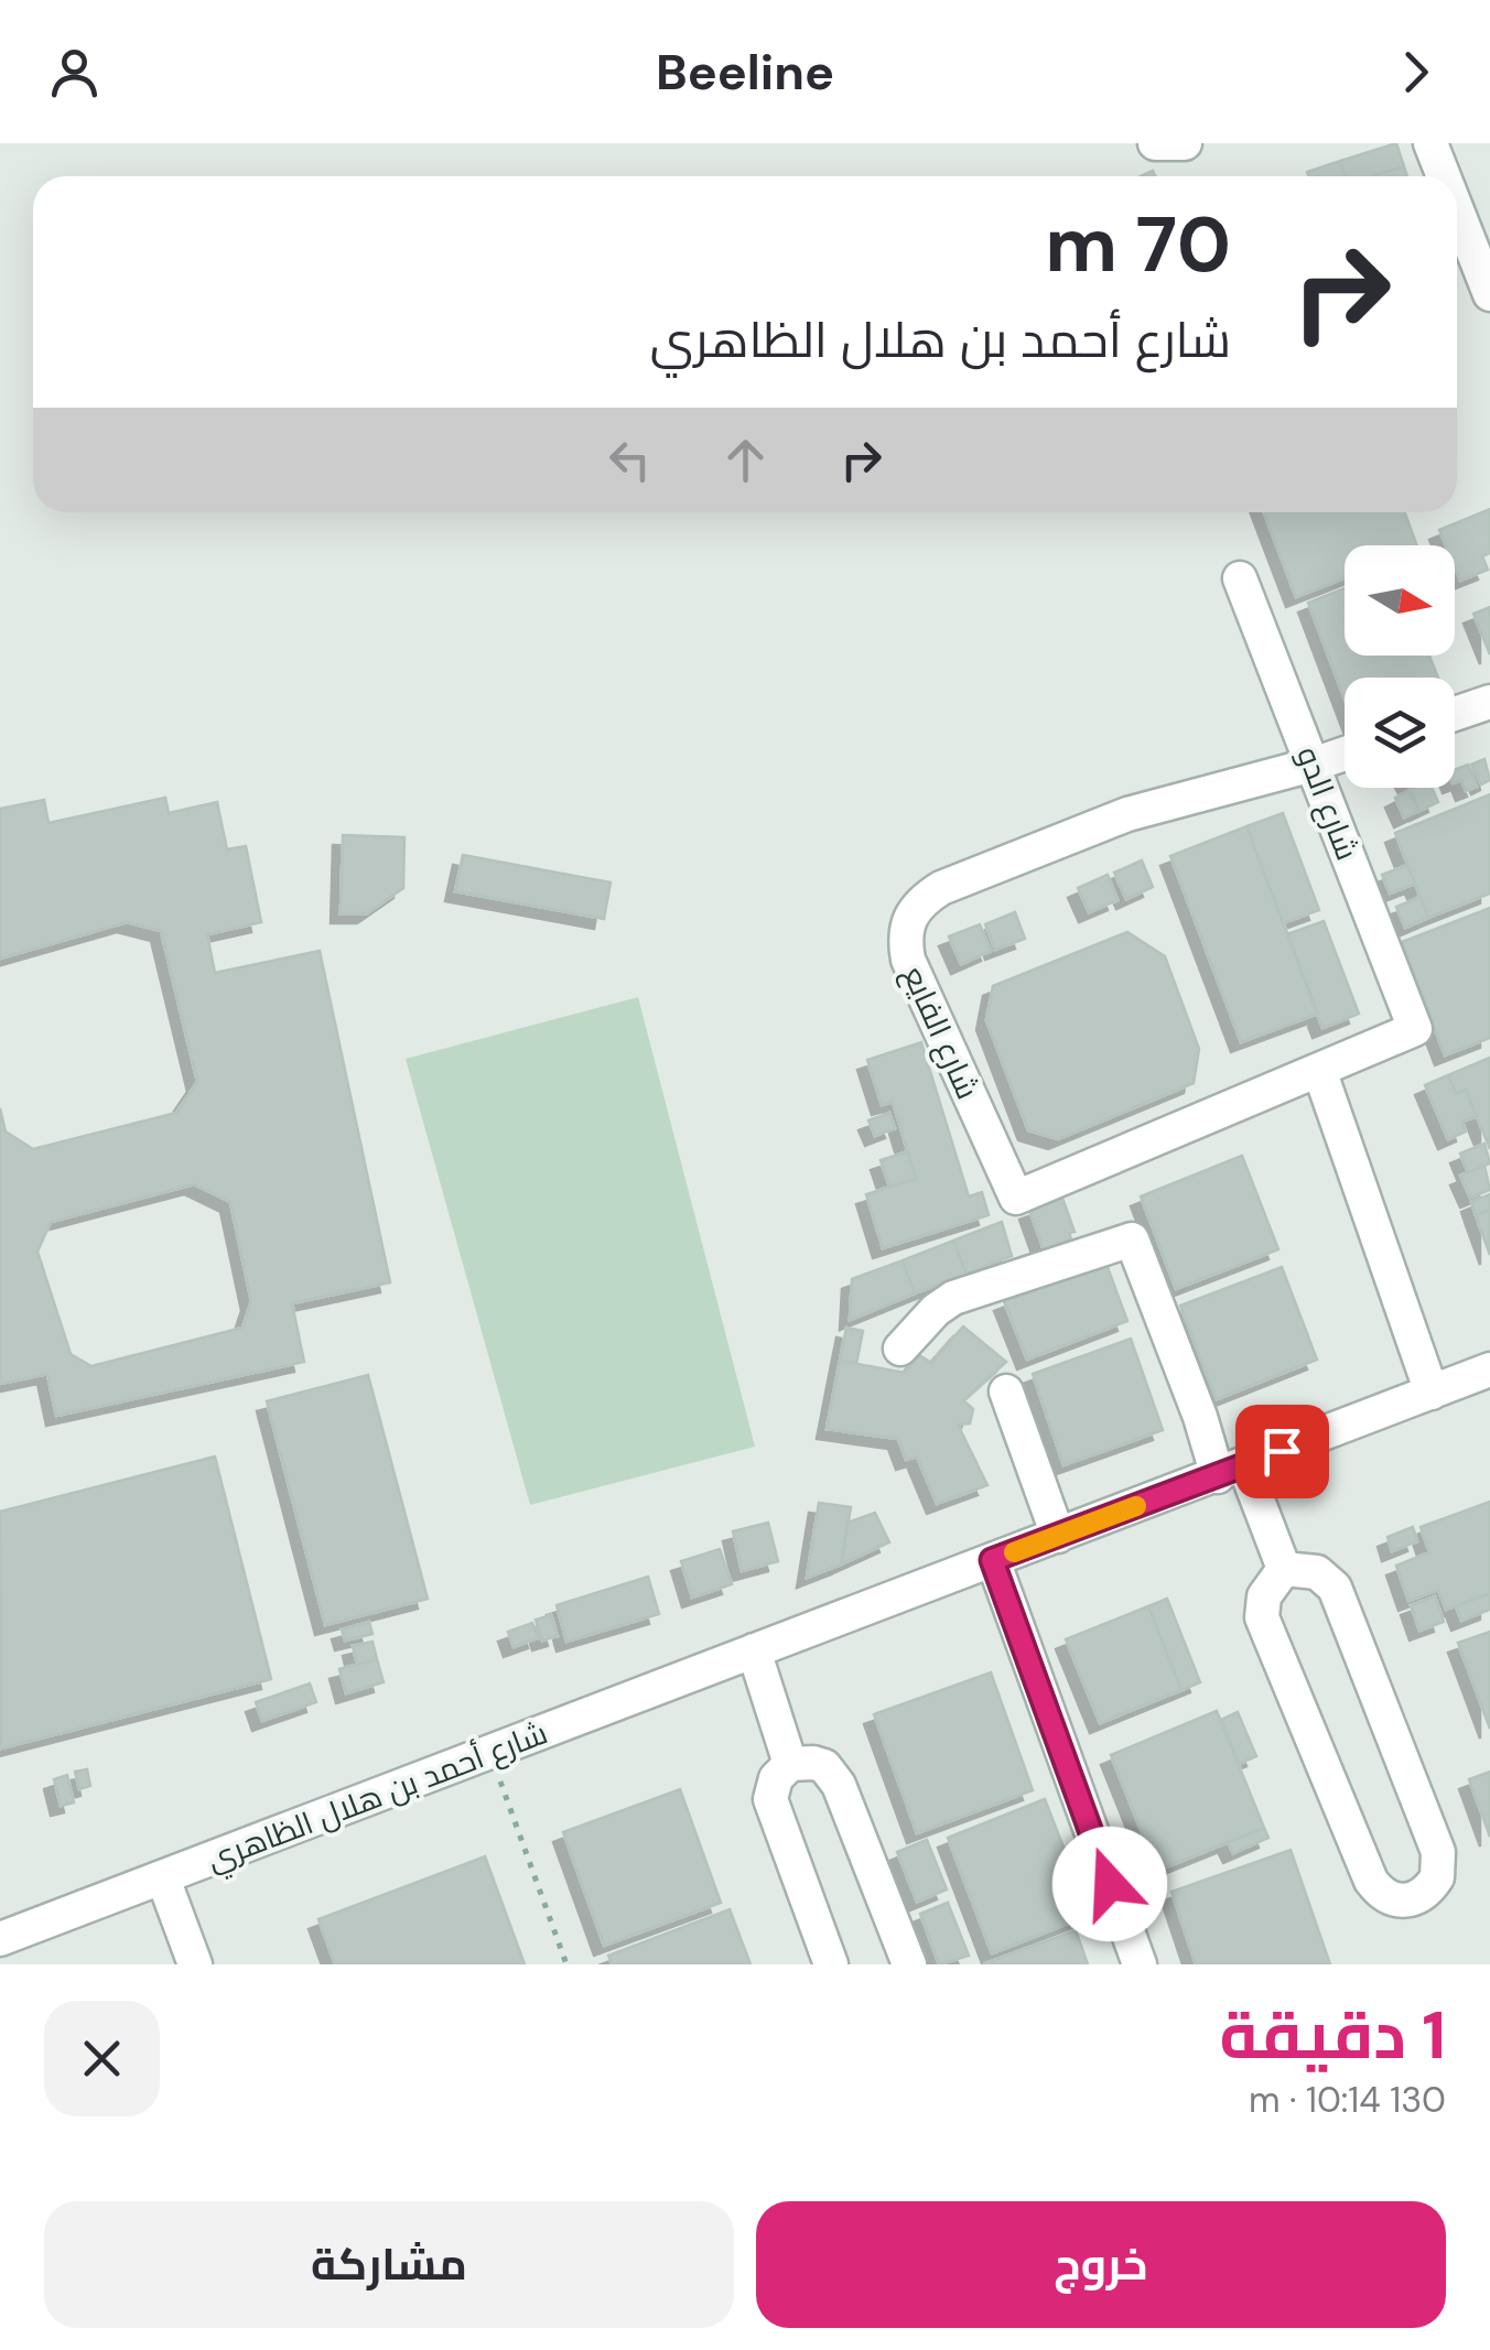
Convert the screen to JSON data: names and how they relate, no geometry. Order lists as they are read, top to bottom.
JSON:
{
  "streets": {
    "street": ["شارع الدو", "شارع الفايع", "شارع أحمد بن هلال الظاهري"]
  },
  "crossings": [
    ["شارع الدو", "شارع الفايع"]
  ],
  "north": "right",
  "page": {
    "header": "Beeline",
    "turn": ["70 m", "شارع أحمد بن هلال الظاهري"],
    "heading": ["1 دقيقة", "130 m · 10:14"],
    "buttons": ["خروج", "مشاركة"]
  }
}
